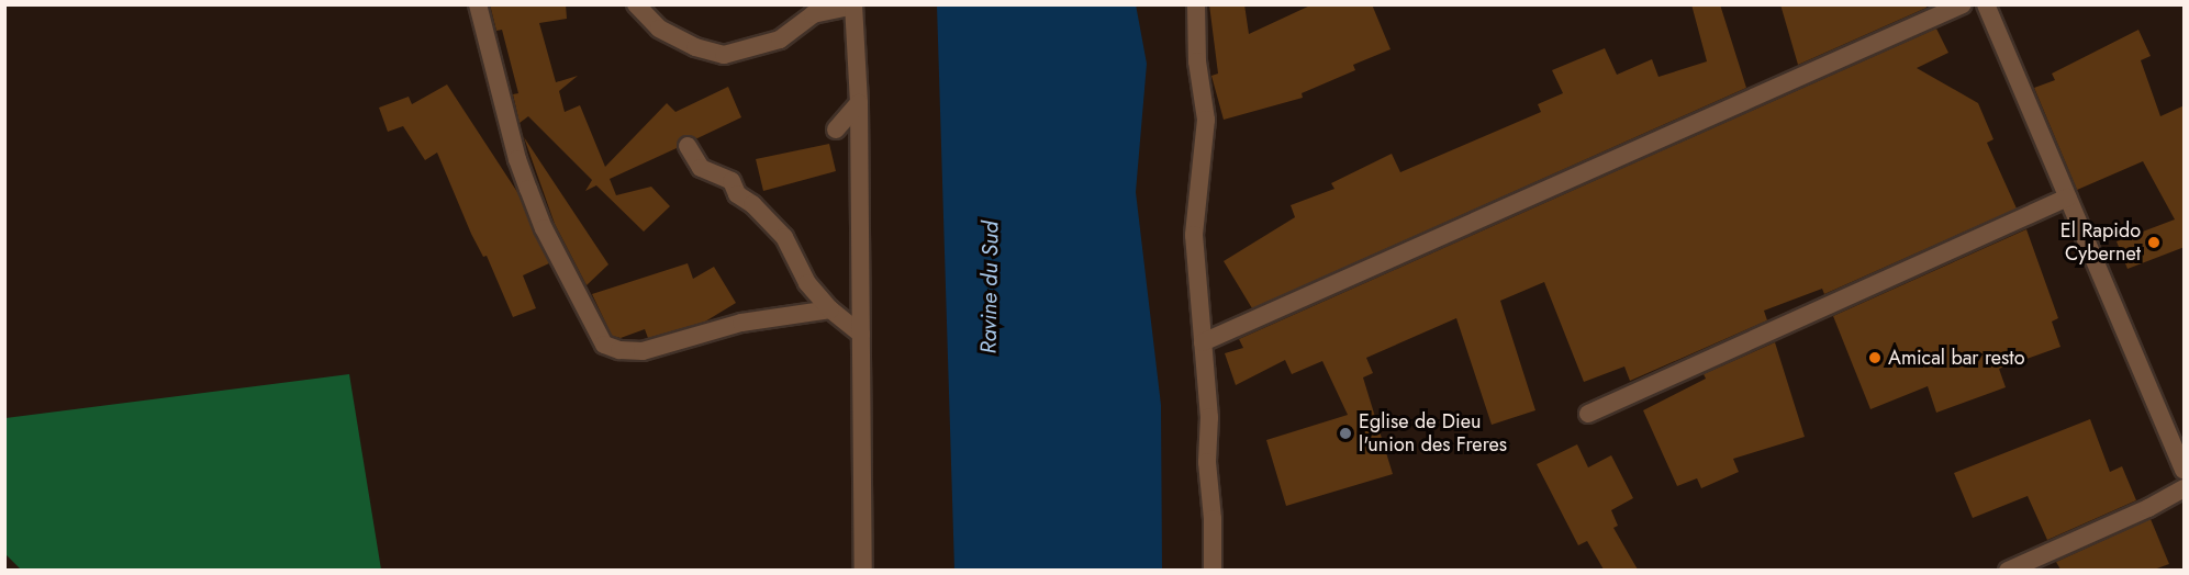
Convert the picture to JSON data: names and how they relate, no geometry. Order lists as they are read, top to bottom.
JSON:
{
  "water": ["Ravine du Sud"],
  "places": ["El Rapido Cybernet", "Amical bar resto", "Eglise de Dieu l'union des Freres"]
}
